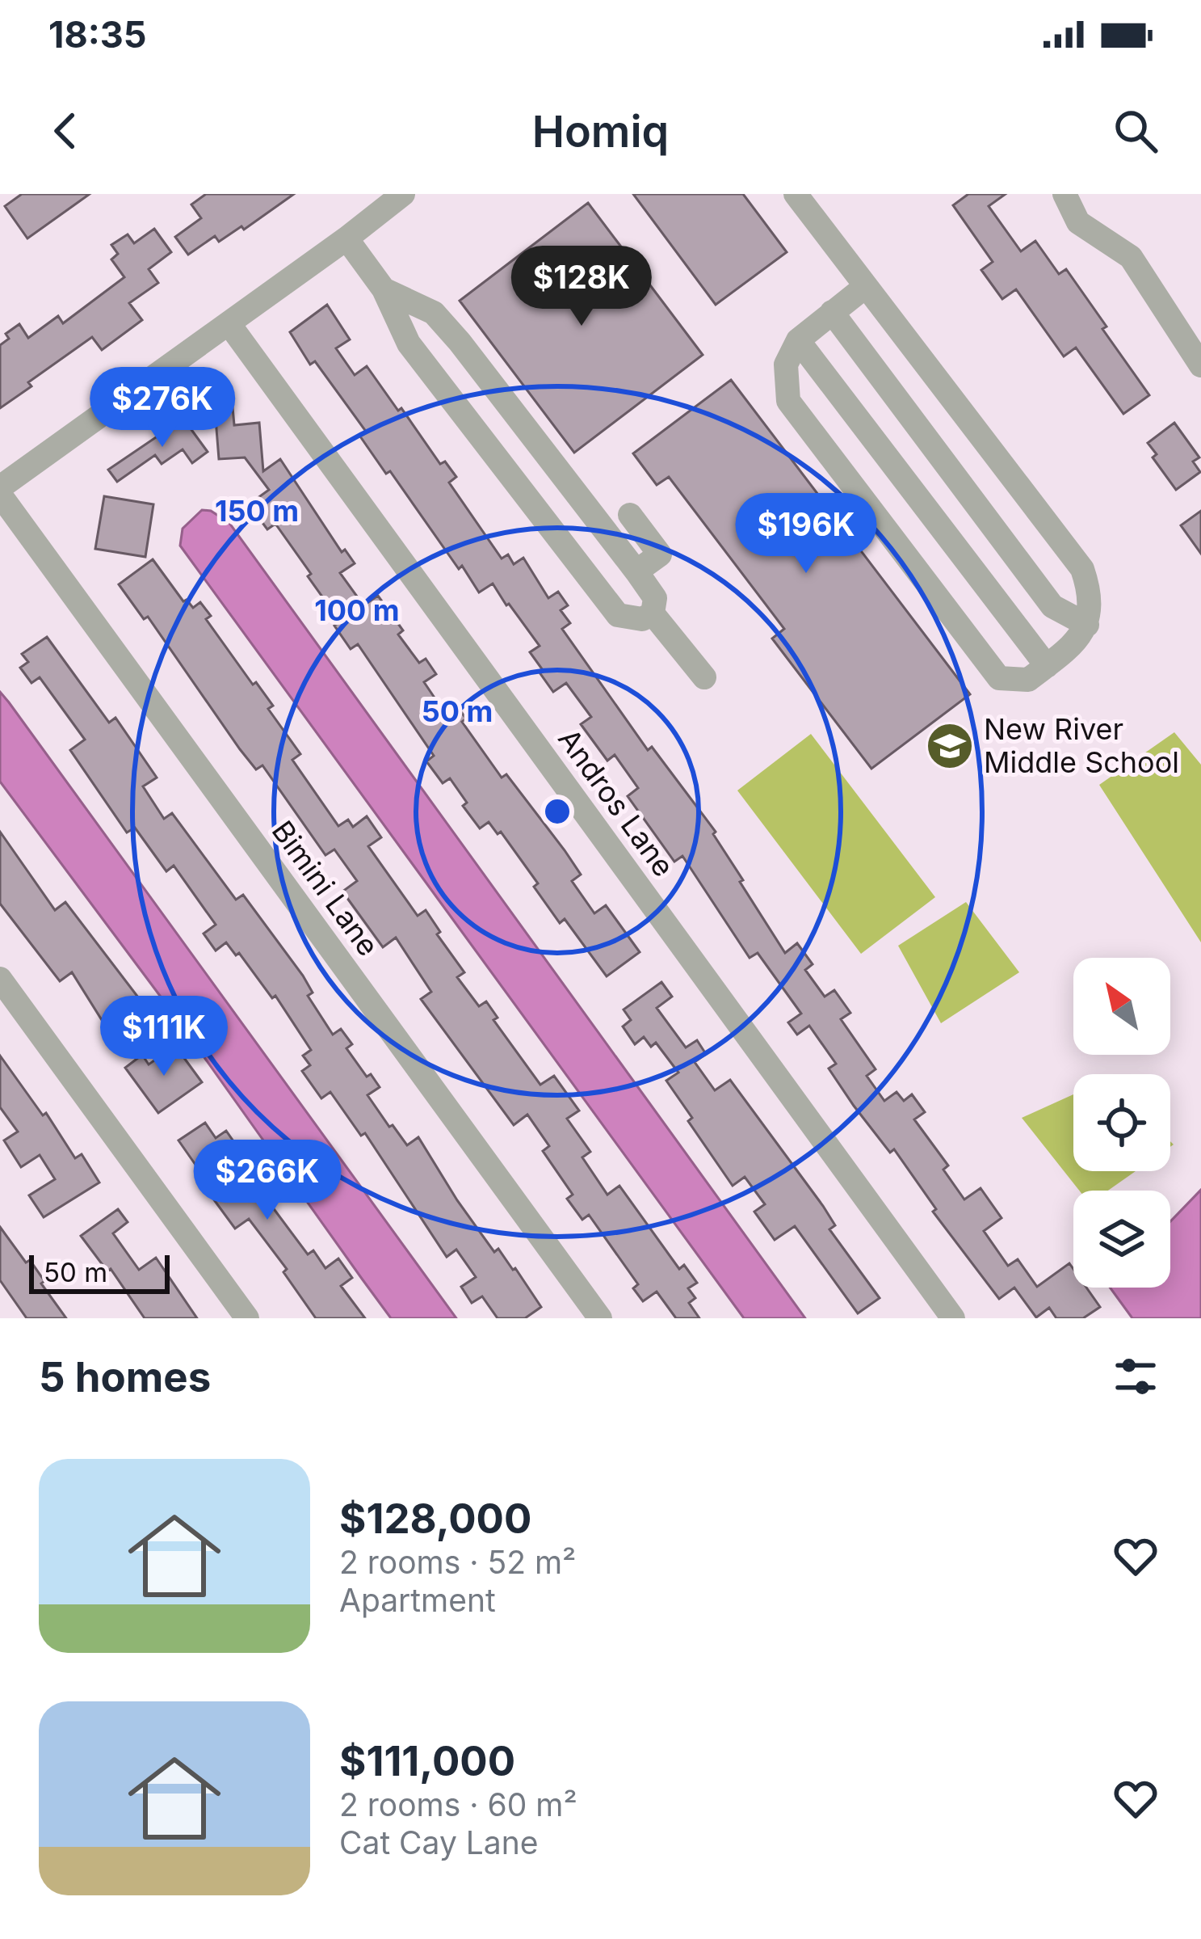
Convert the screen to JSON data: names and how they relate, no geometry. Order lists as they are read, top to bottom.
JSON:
{
  "streets": {
    "street": ["Andros Lane", "Bimini Lane"]
  },
  "places": {
    "school or university": ["New River Middle School"]
  },
  "scale_bar": "50 m",
  "north": "top left",
  "page": {
    "status": "18:35",
    "header": "Homiq",
    "price": [
      "$128K",
      "$276K",
      "$196K",
      "$111K",
      "$266K"
    ],
    "scale": "50 m",
    "heading": "5 homes",
    "list": [
      {
        "name": "$128,000",
        "note": "2 rooms · 52 m² · Apartment"
      },
      {
        "name": "$111,000",
        "note": "2 rooms · 60 m² · Cat Cay Lane"
      }
    ]
  },
  "rings": ["150 m", "100 m", "50 m"]
}
